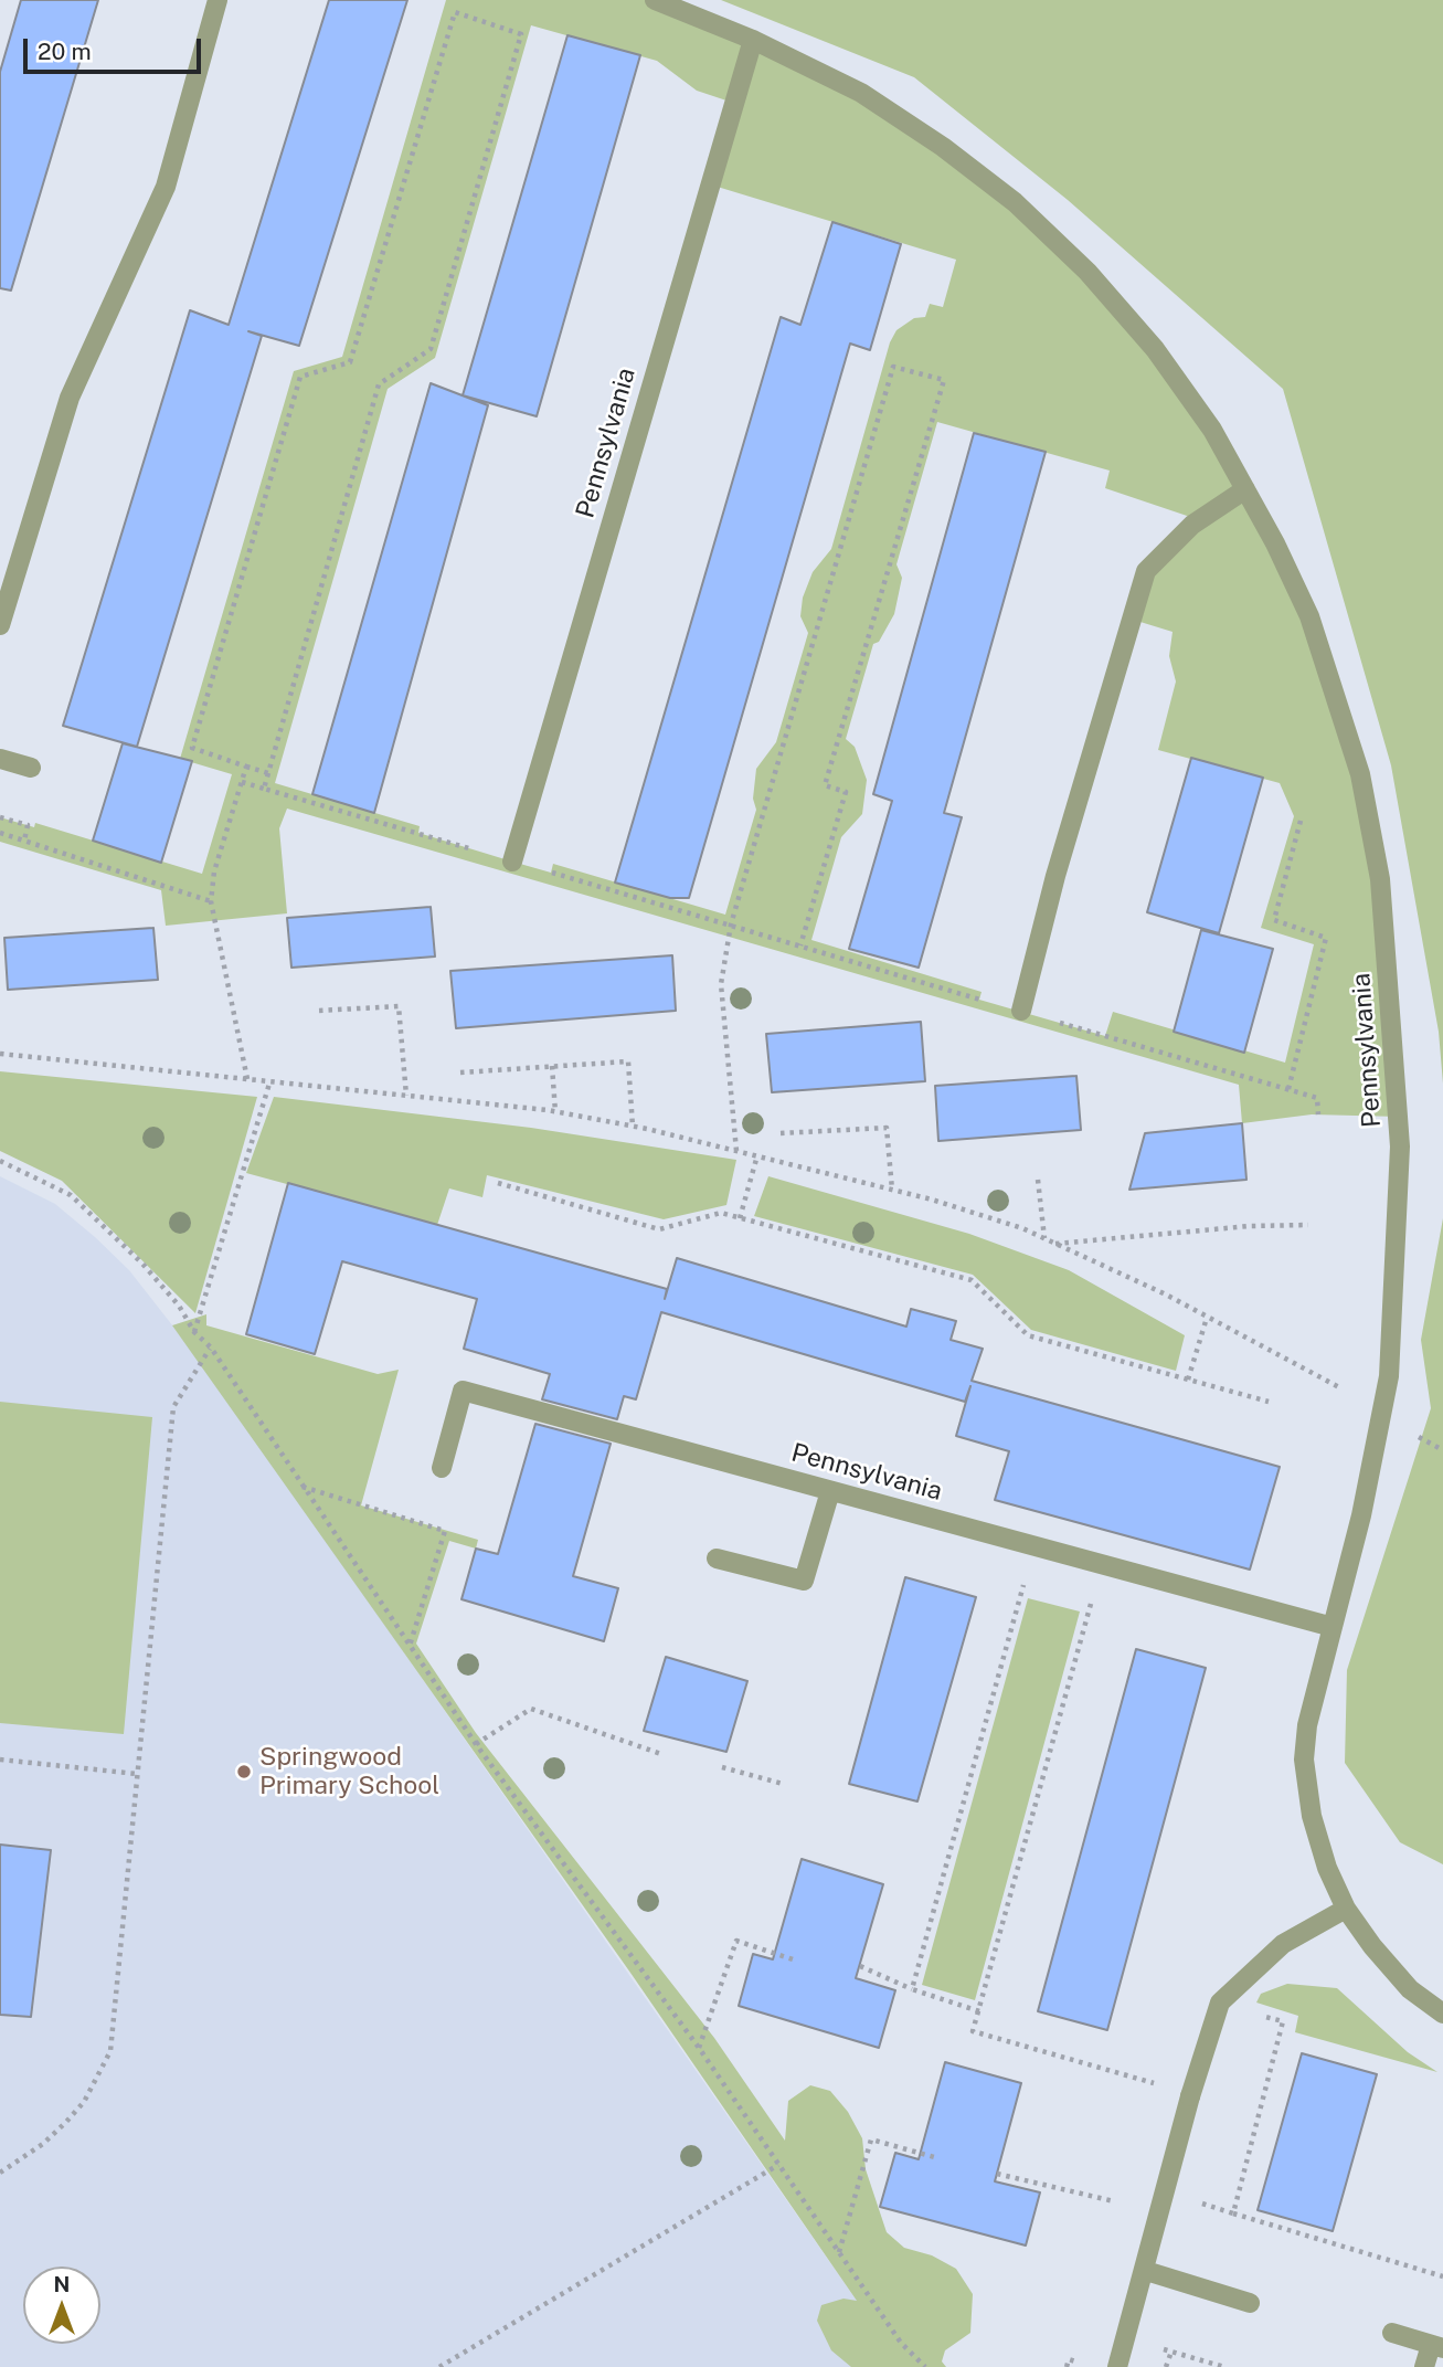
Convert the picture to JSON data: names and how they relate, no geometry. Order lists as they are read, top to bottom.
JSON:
{
  "streets": {
    "street": ["Pennsylvania"]
  },
  "places": ["Springwood Primary School"],
  "scale_bar": "20 m",
  "north": "top"
}
